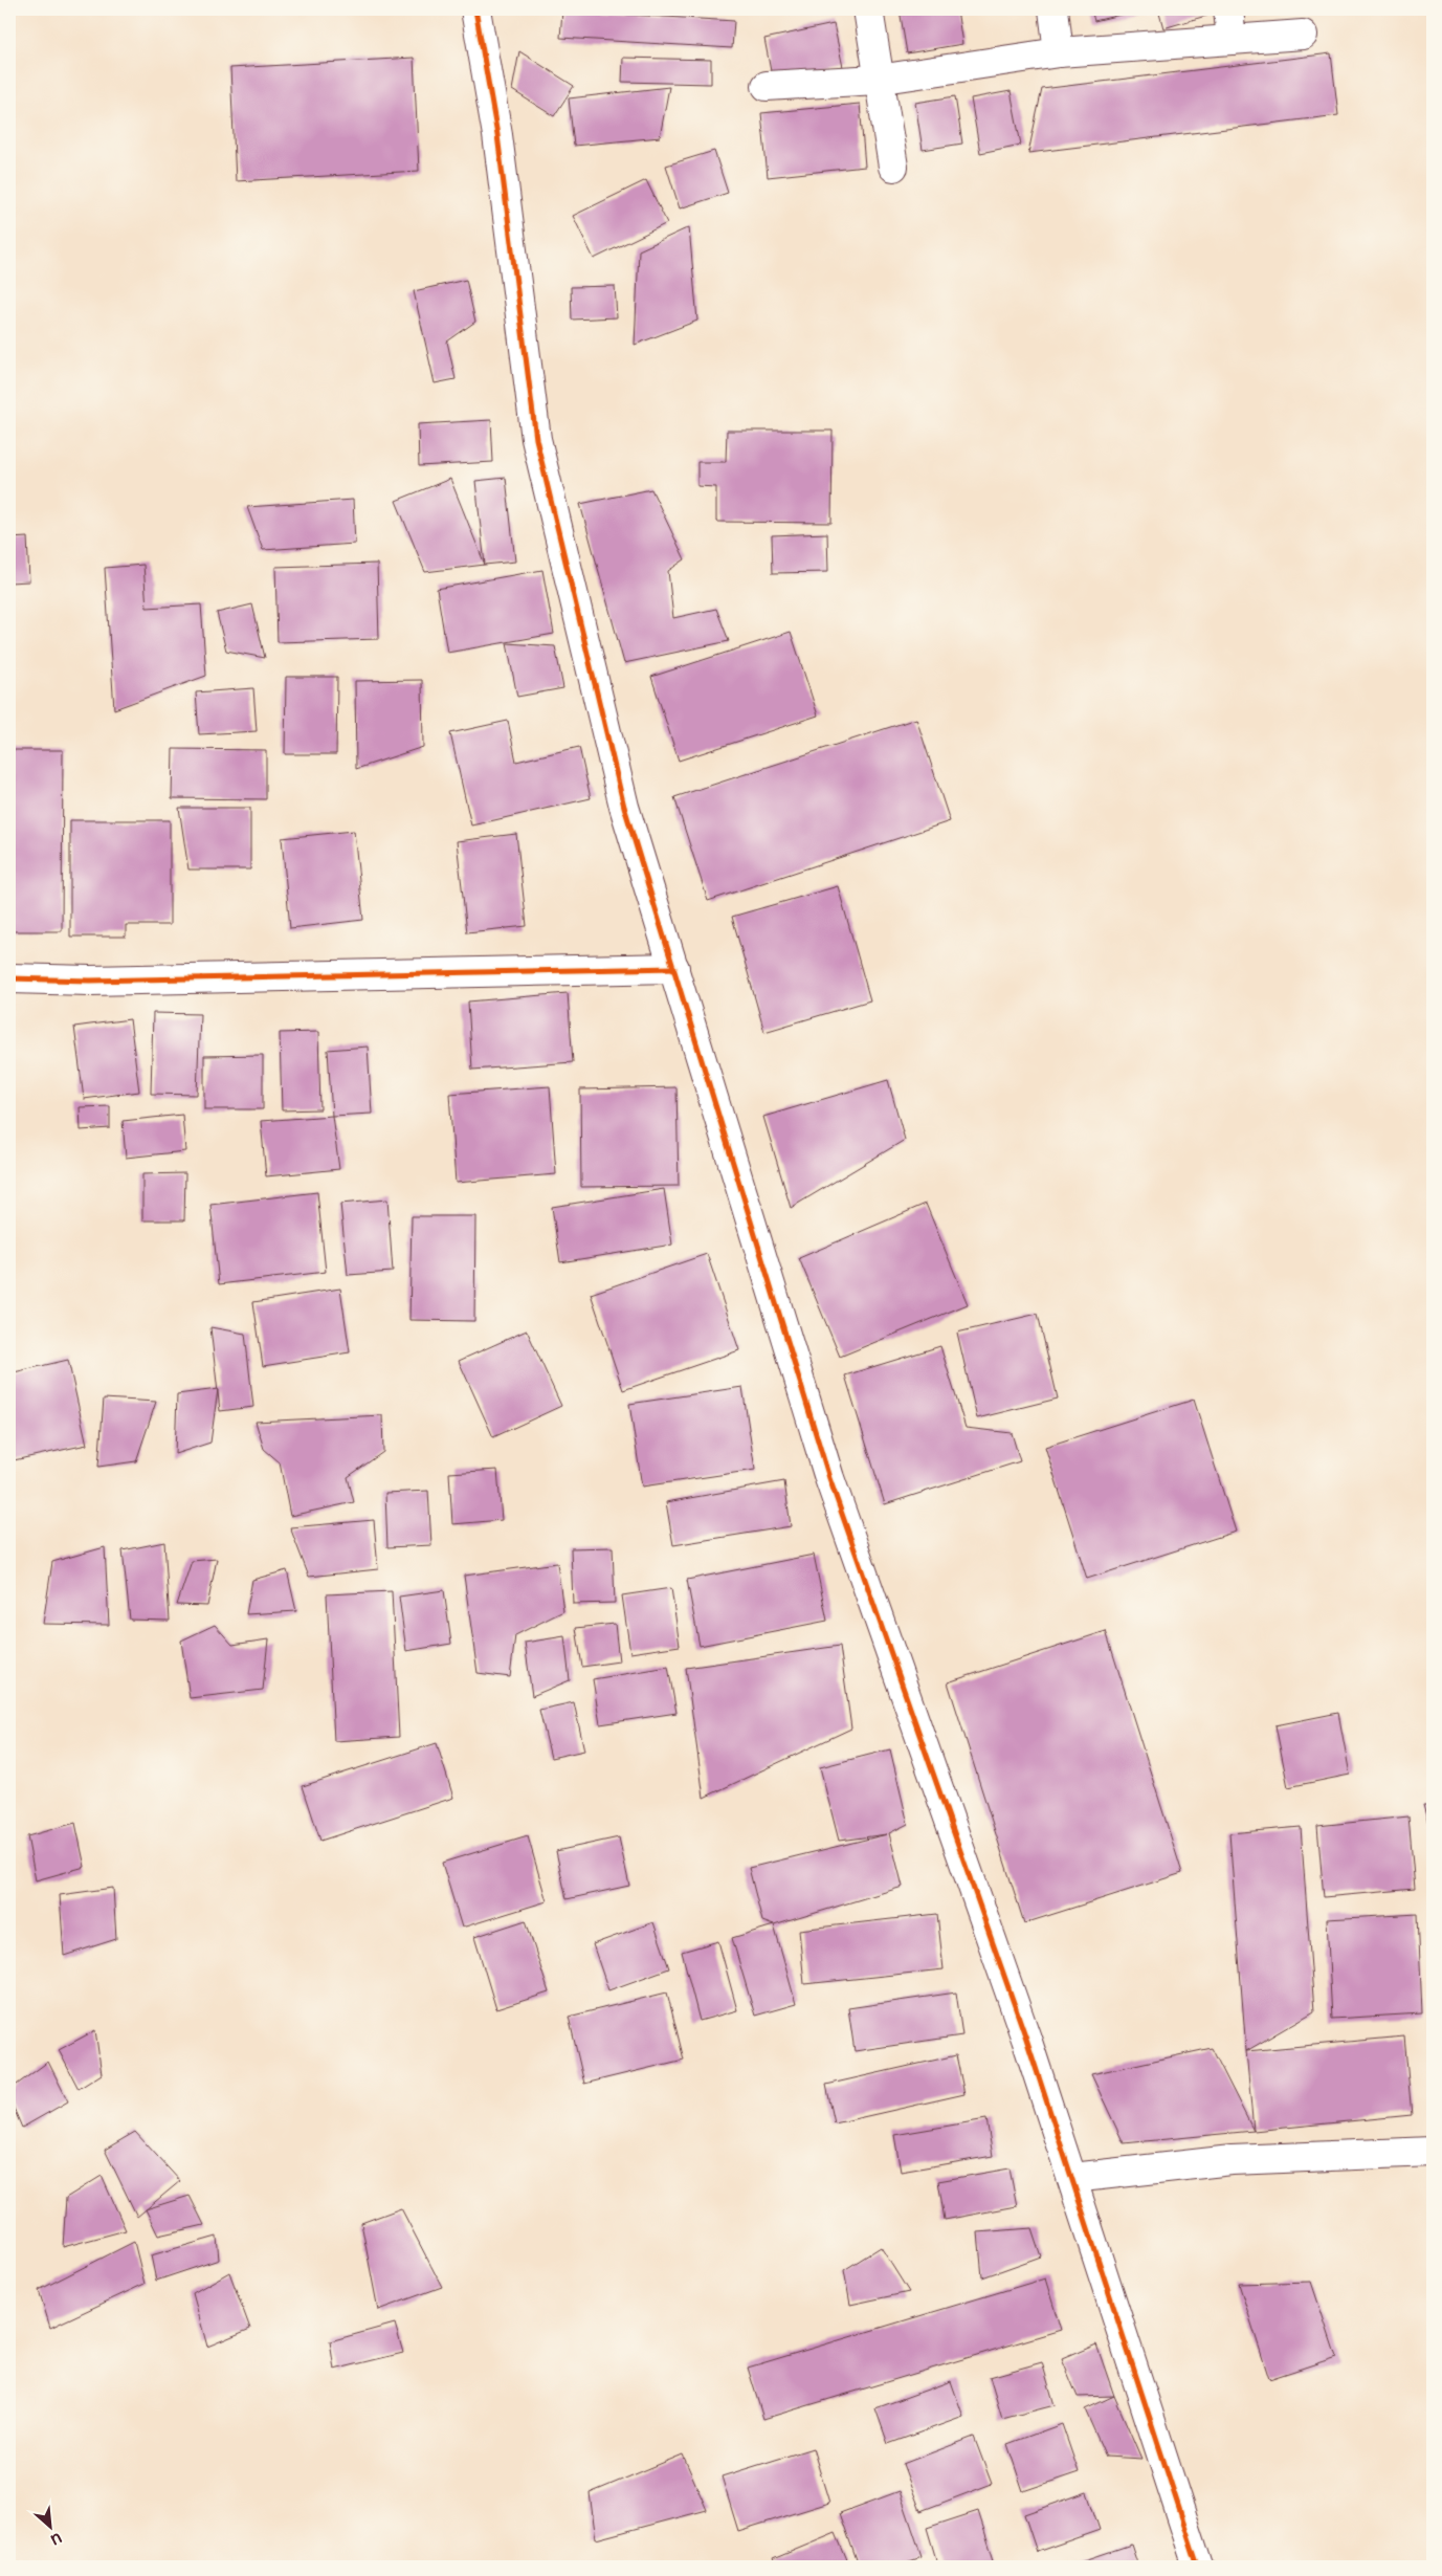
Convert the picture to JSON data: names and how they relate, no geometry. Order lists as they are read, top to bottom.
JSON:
{
  "north": "bottom right"
}
